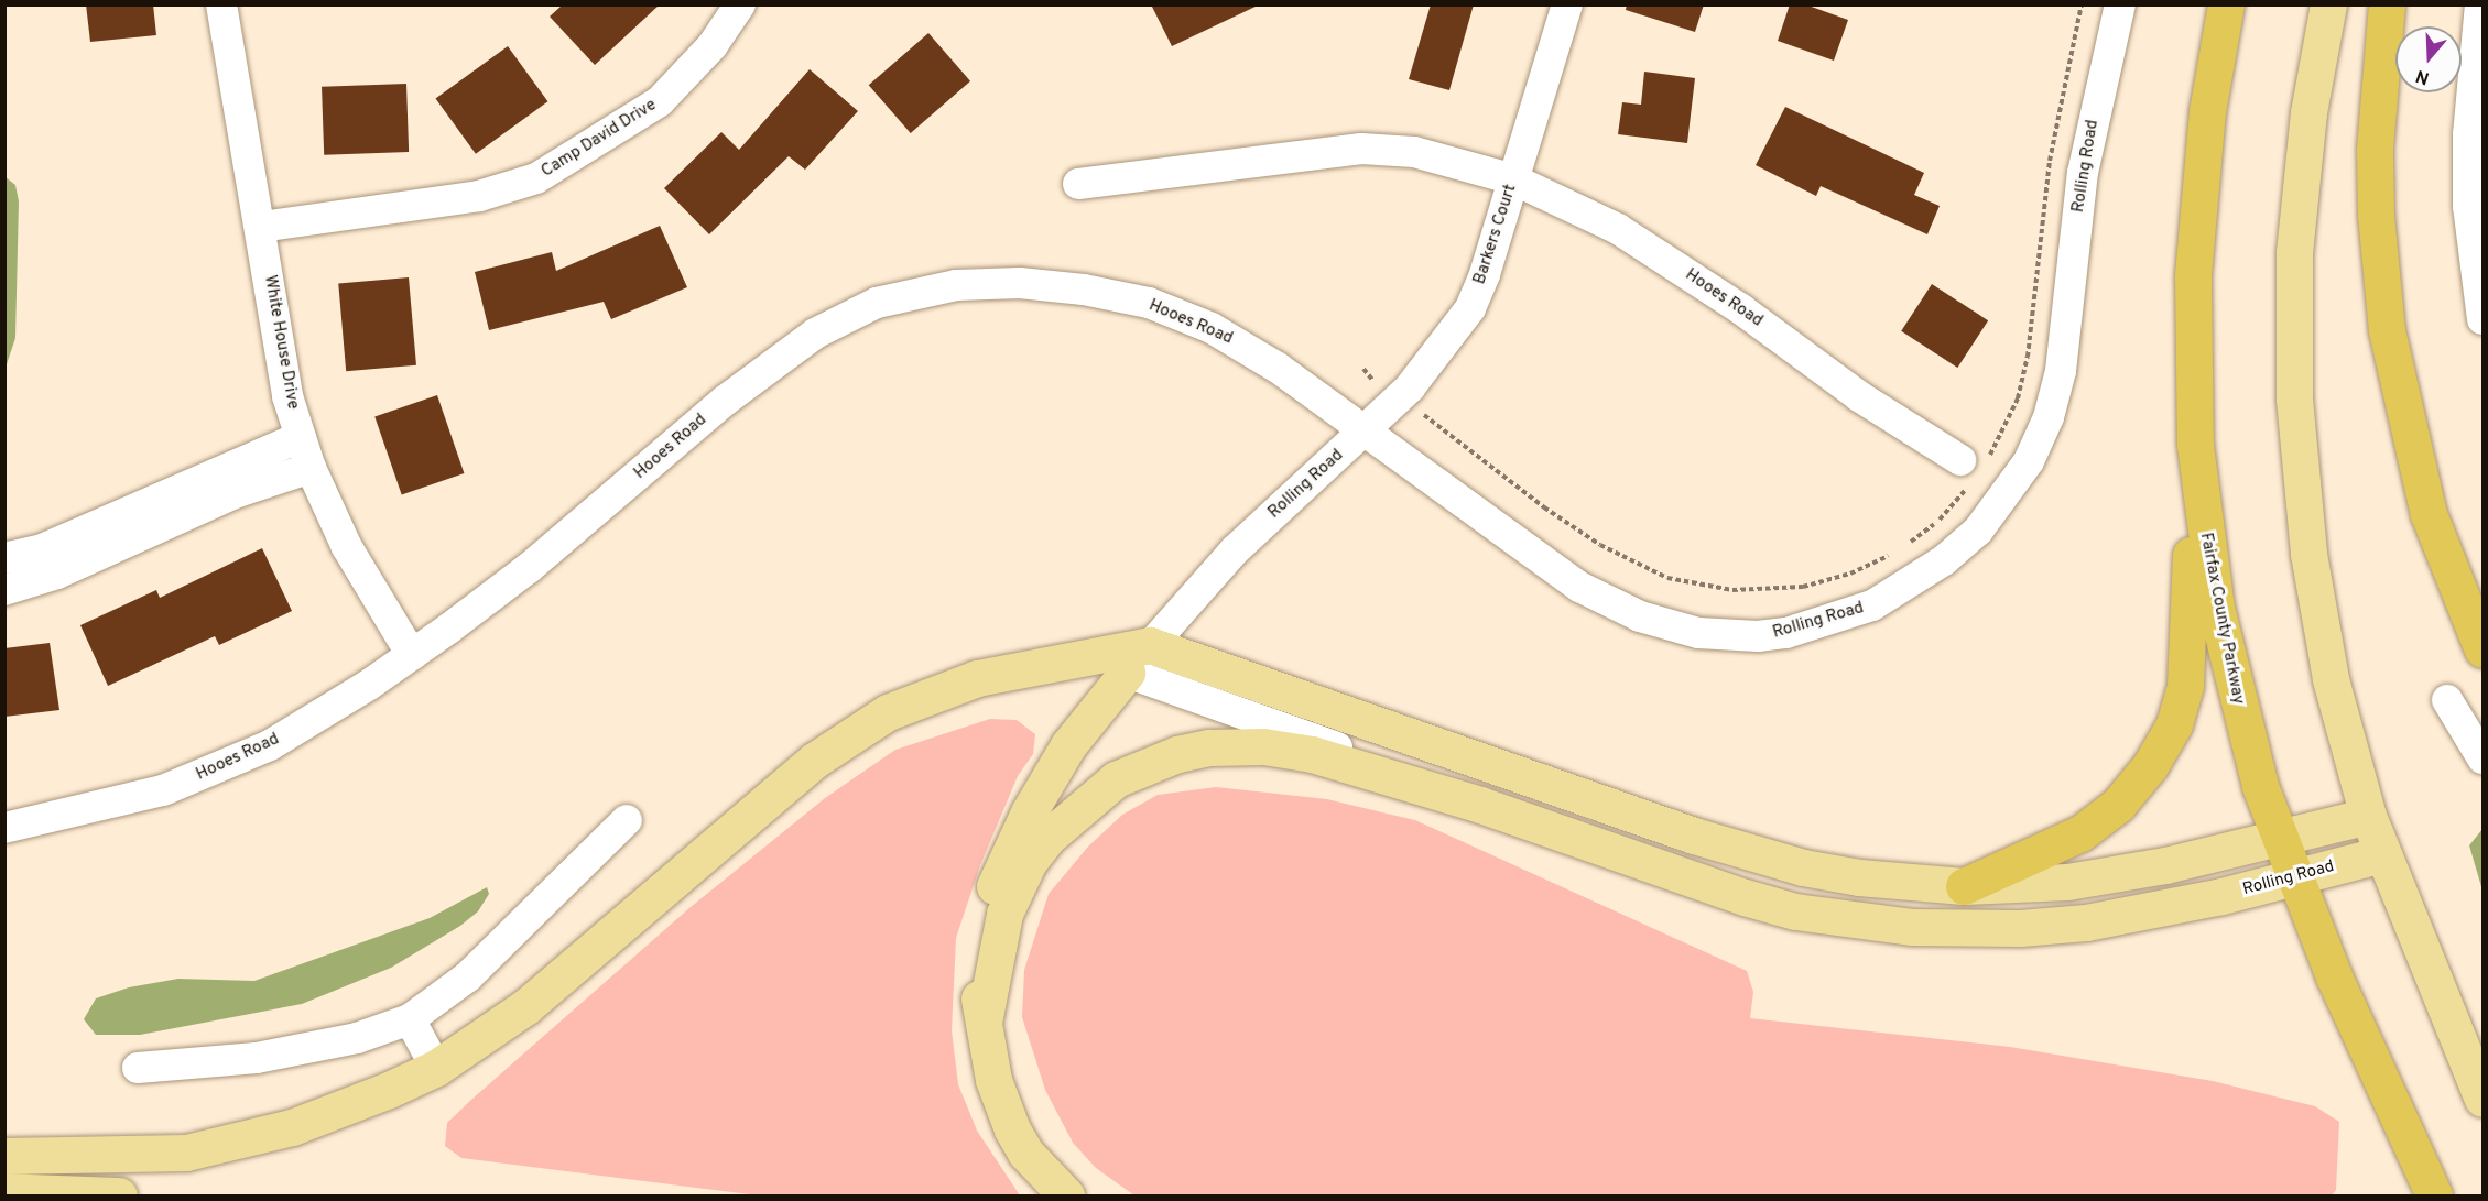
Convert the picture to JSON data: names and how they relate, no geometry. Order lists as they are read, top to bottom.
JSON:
{
  "streets": {
    "highway": ["Fairfax County Parkway"],
    "main road": ["Rolling Road"],
    "street": [
      "Camp David Drive",
      "Barkers Court",
      "Hooes Road",
      "White House Drive"
    ]
  },
  "crossings": [
    ["Camp David Drive", "White House Drive"],
    ["Rolling Road", "Barkers Court"],
    ["Rolling Road", "Hooes Road"],
    ["Rolling Road", "Fairfax County Parkway"],
    ["Barkers Court", "Hooes Road"],
    ["Hooes Road", "White House Drive"]
  ],
  "north": "bottom"
}
